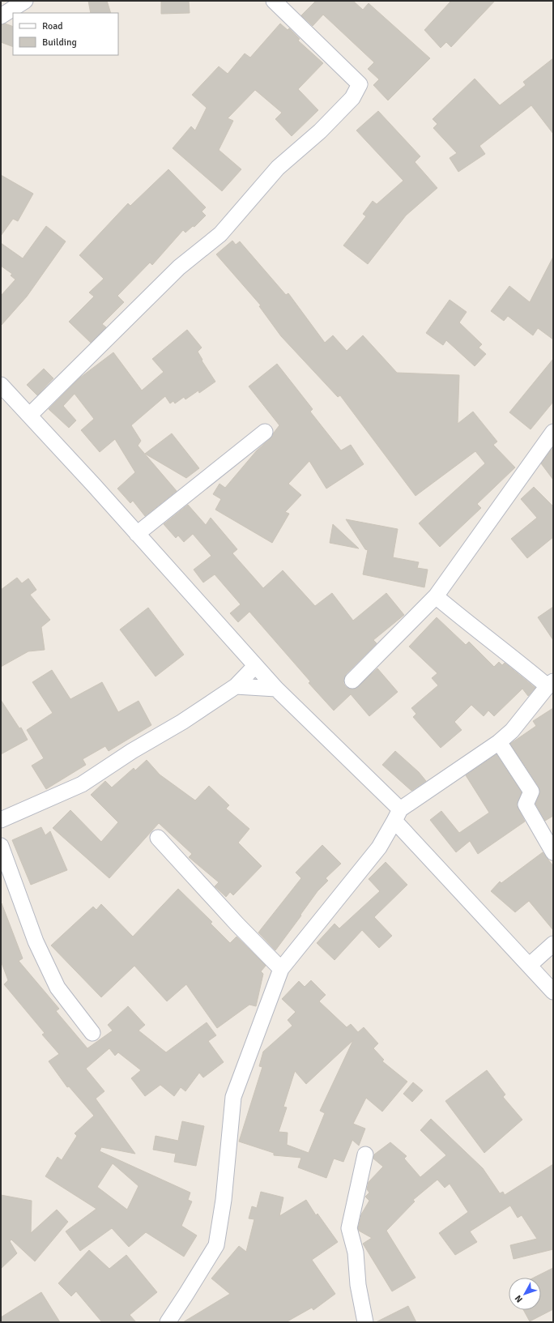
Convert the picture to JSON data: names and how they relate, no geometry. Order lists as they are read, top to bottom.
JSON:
{
  "legend": ["Road", "Building"],
  "north": "bottom left"
}
